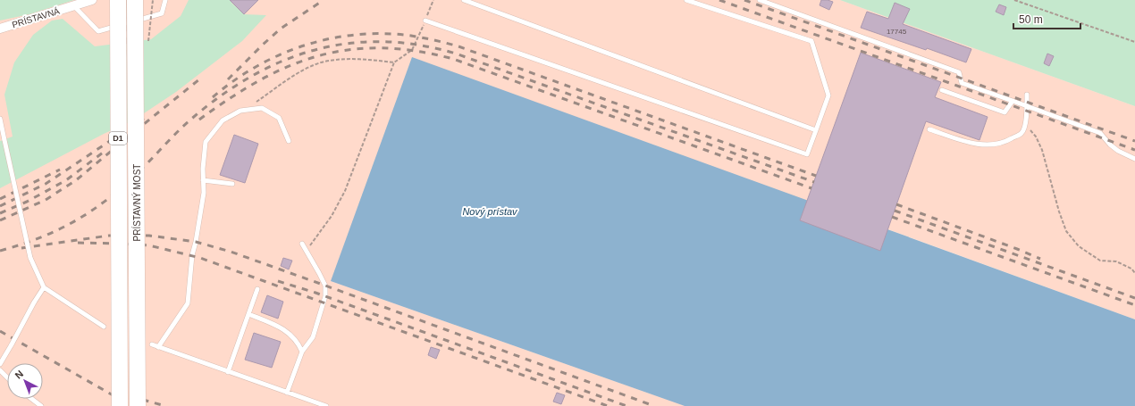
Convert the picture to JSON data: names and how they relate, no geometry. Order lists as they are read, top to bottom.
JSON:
{
  "streets": {
    "highway": ["D1", "PRÍSTAVNÝ MOST"],
    "street": ["PRÍSTAVNÁ"]
  },
  "water": ["Nový prístav"],
  "house_numbers": ["17745"],
  "scale_bar": "50 m",
  "north": "top left"
}
